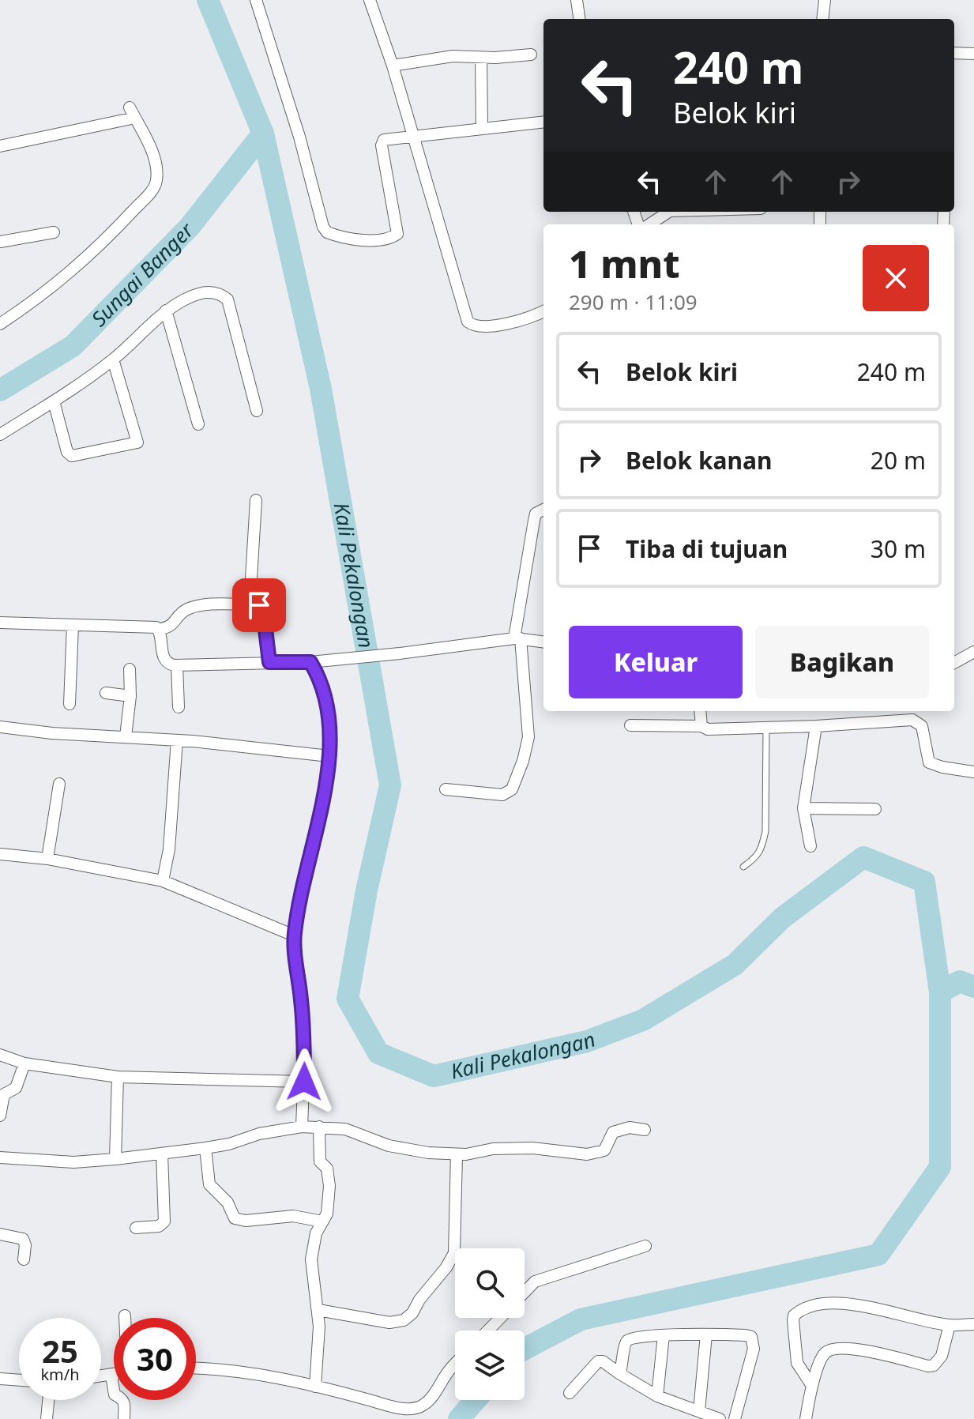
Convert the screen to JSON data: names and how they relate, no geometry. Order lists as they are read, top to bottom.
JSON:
{
  "water": ["Sungai Banger", "Kali Pekalongan"],
  "page": {
    "turn": ["240 m", "Belok kiri"],
    "heading": ["1 mnt", "290 m · 11:09"],
    "list": [
      {
        "name": "Belok kiri",
        "value": "240 m"
      },
      {
        "name": "Belok kanan",
        "value": "20 m"
      },
      {
        "name": "Tiba di tujuan",
        "value": "30 m"
      }
    ],
    "buttons": ["Keluar", "Bagikan"],
    "speed": "25 km/h",
    "limit": "30"
  }
}
